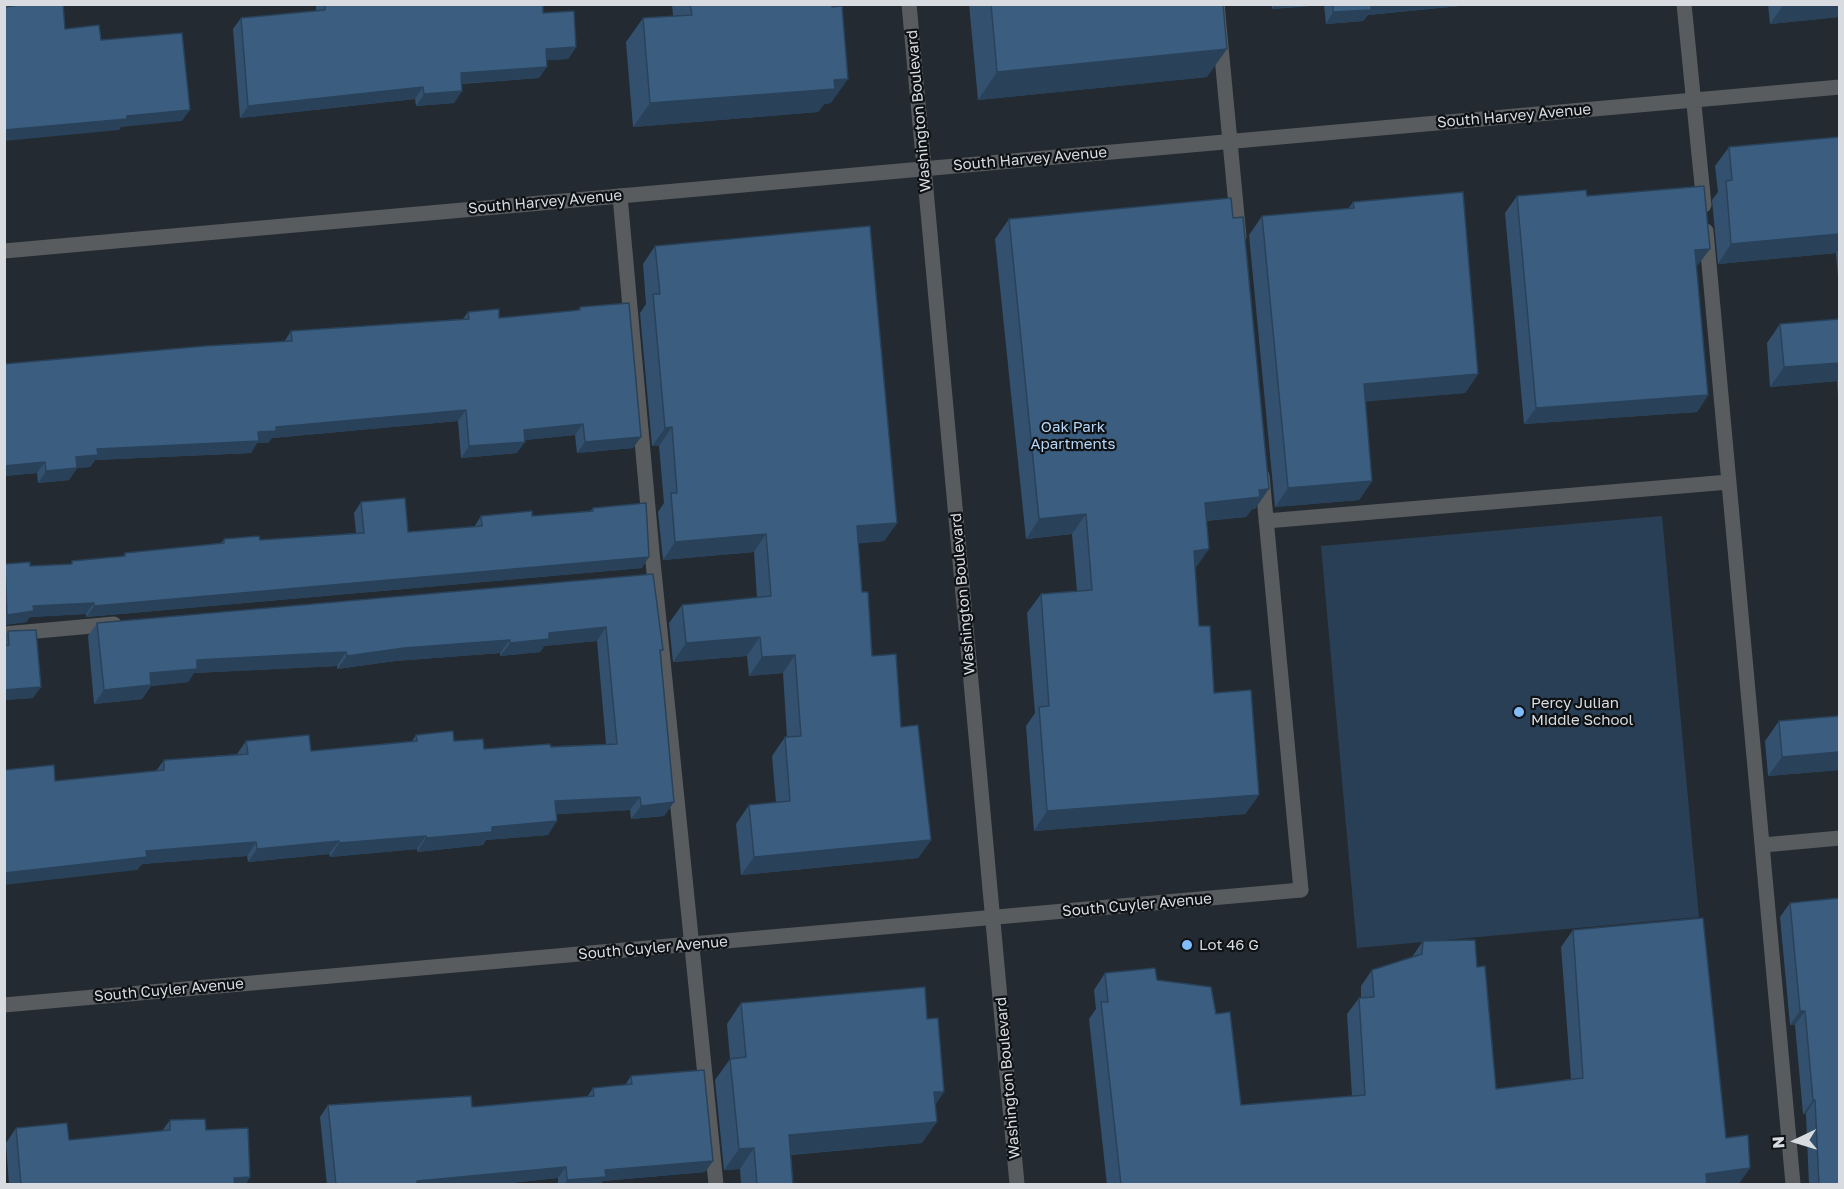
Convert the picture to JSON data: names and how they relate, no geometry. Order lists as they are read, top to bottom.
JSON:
{
  "streets": {
    "street": ["Washington Boulevard", "South Harvey Avenue", "South Cuyler Avenue"]
  },
  "crossings": [
    ["Washington Boulevard", "South Harvey Avenue"],
    ["Washington Boulevard", "South Cuyler Avenue"]
  ],
  "parks": ["Oak Park Apartments"],
  "places": ["Percy Julian Middle School", "Lot 46 G"],
  "north": "left"
}
